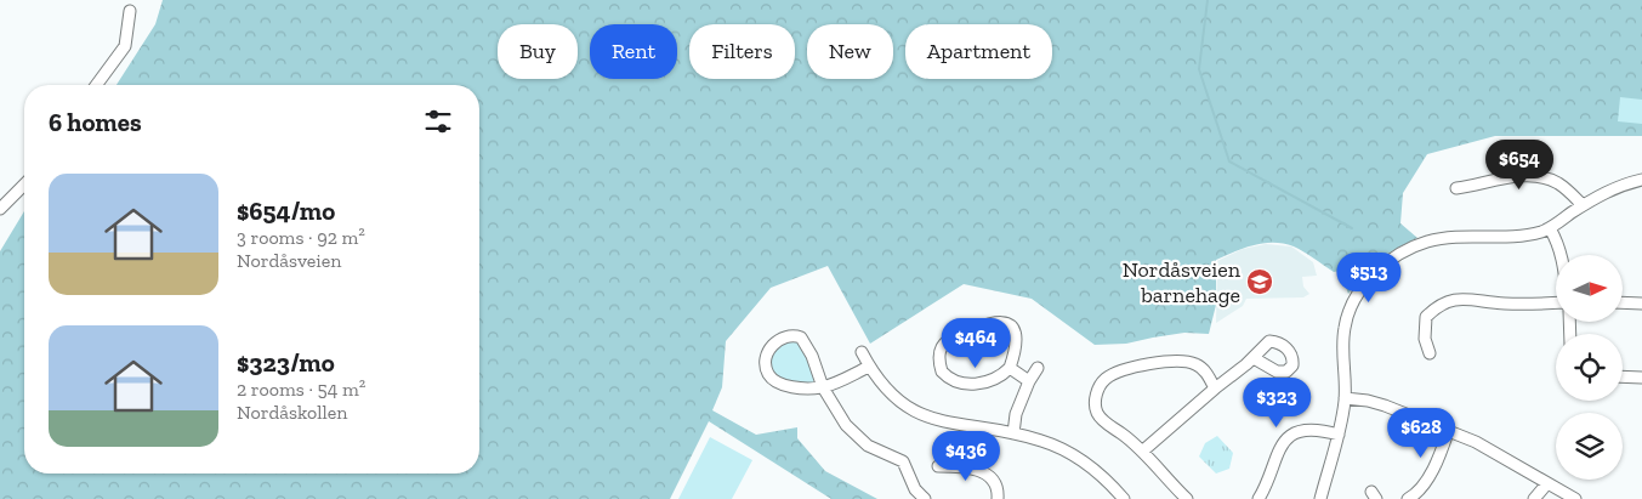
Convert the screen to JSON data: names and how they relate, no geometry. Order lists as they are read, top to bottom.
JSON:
{
  "places": {
    "school or university": ["Nordåsveien barnehage"]
  },
  "north": "right",
  "page": {
    "chip": [
      "Buy",
      "Rent",
      "Filters",
      "New",
      "Apartment"
    ],
    "heading": "6 homes",
    "price": [
      "$654",
      "$513",
      "$464",
      "$323",
      "$628",
      "$436"
    ],
    "list": [
      {
        "name": "$654/mo",
        "note": "3 rooms · 92 m² · Nordåsveien"
      },
      {
        "name": "$323/mo",
        "note": "2 rooms · 54 m² · Nordåskollen"
      }
    ]
  }
}
